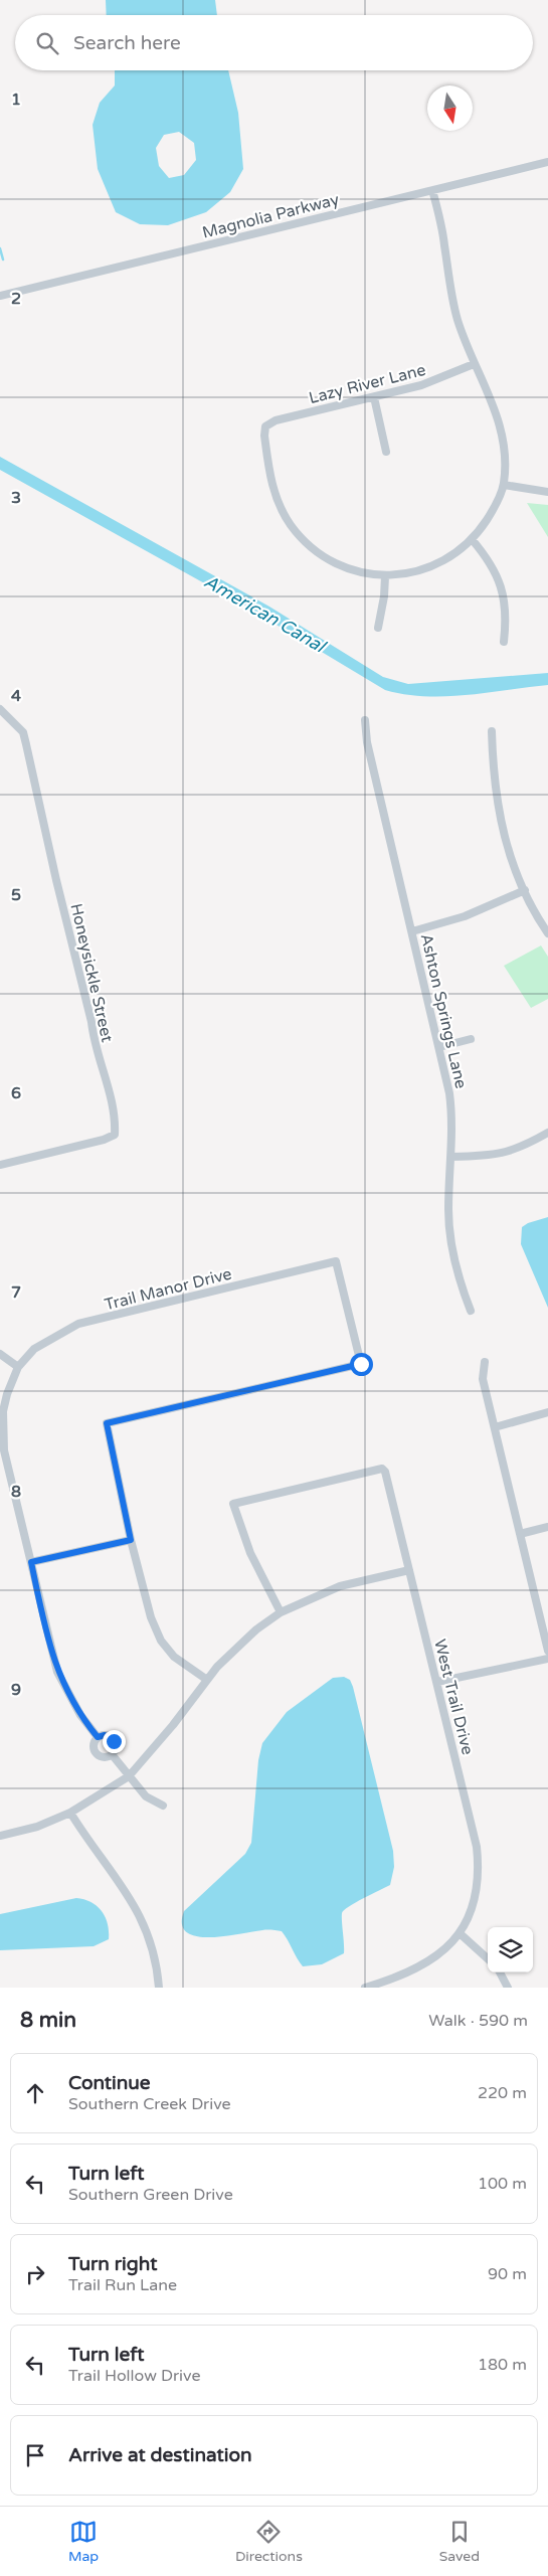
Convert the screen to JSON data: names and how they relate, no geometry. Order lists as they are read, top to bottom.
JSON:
{
  "streets": {
    "street": [
      "Magnolia Parkway",
      "Lazy River Lane",
      "Honeysickle Street",
      "Ashton Springs Lane",
      "Trail Manor Drive",
      "West Trail Drive"
    ]
  },
  "water": ["American Canal"],
  "north": "bottom",
  "page": {
    "search": "Search here",
    "heading": ["8 min", "Walk · 590 m"],
    "list": [
      ["Continue", "Southern Creek Drive", "220 m"],
      ["Turn left", "Southern Green Drive", "100 m"],
      ["Turn right", "Trail Run Lane", "90 m"],
      ["Turn left", "Trail Hollow Drive", "180 m"],
      "Arrive at destination"
    ],
    "nav": ["Map", "Directions", "Saved"]
  },
  "grid": {
    "rows": [
      "1",
      "2",
      "3",
      "4",
      "5",
      "6",
      "7",
      "8",
      "9"
    ]
  }
}
